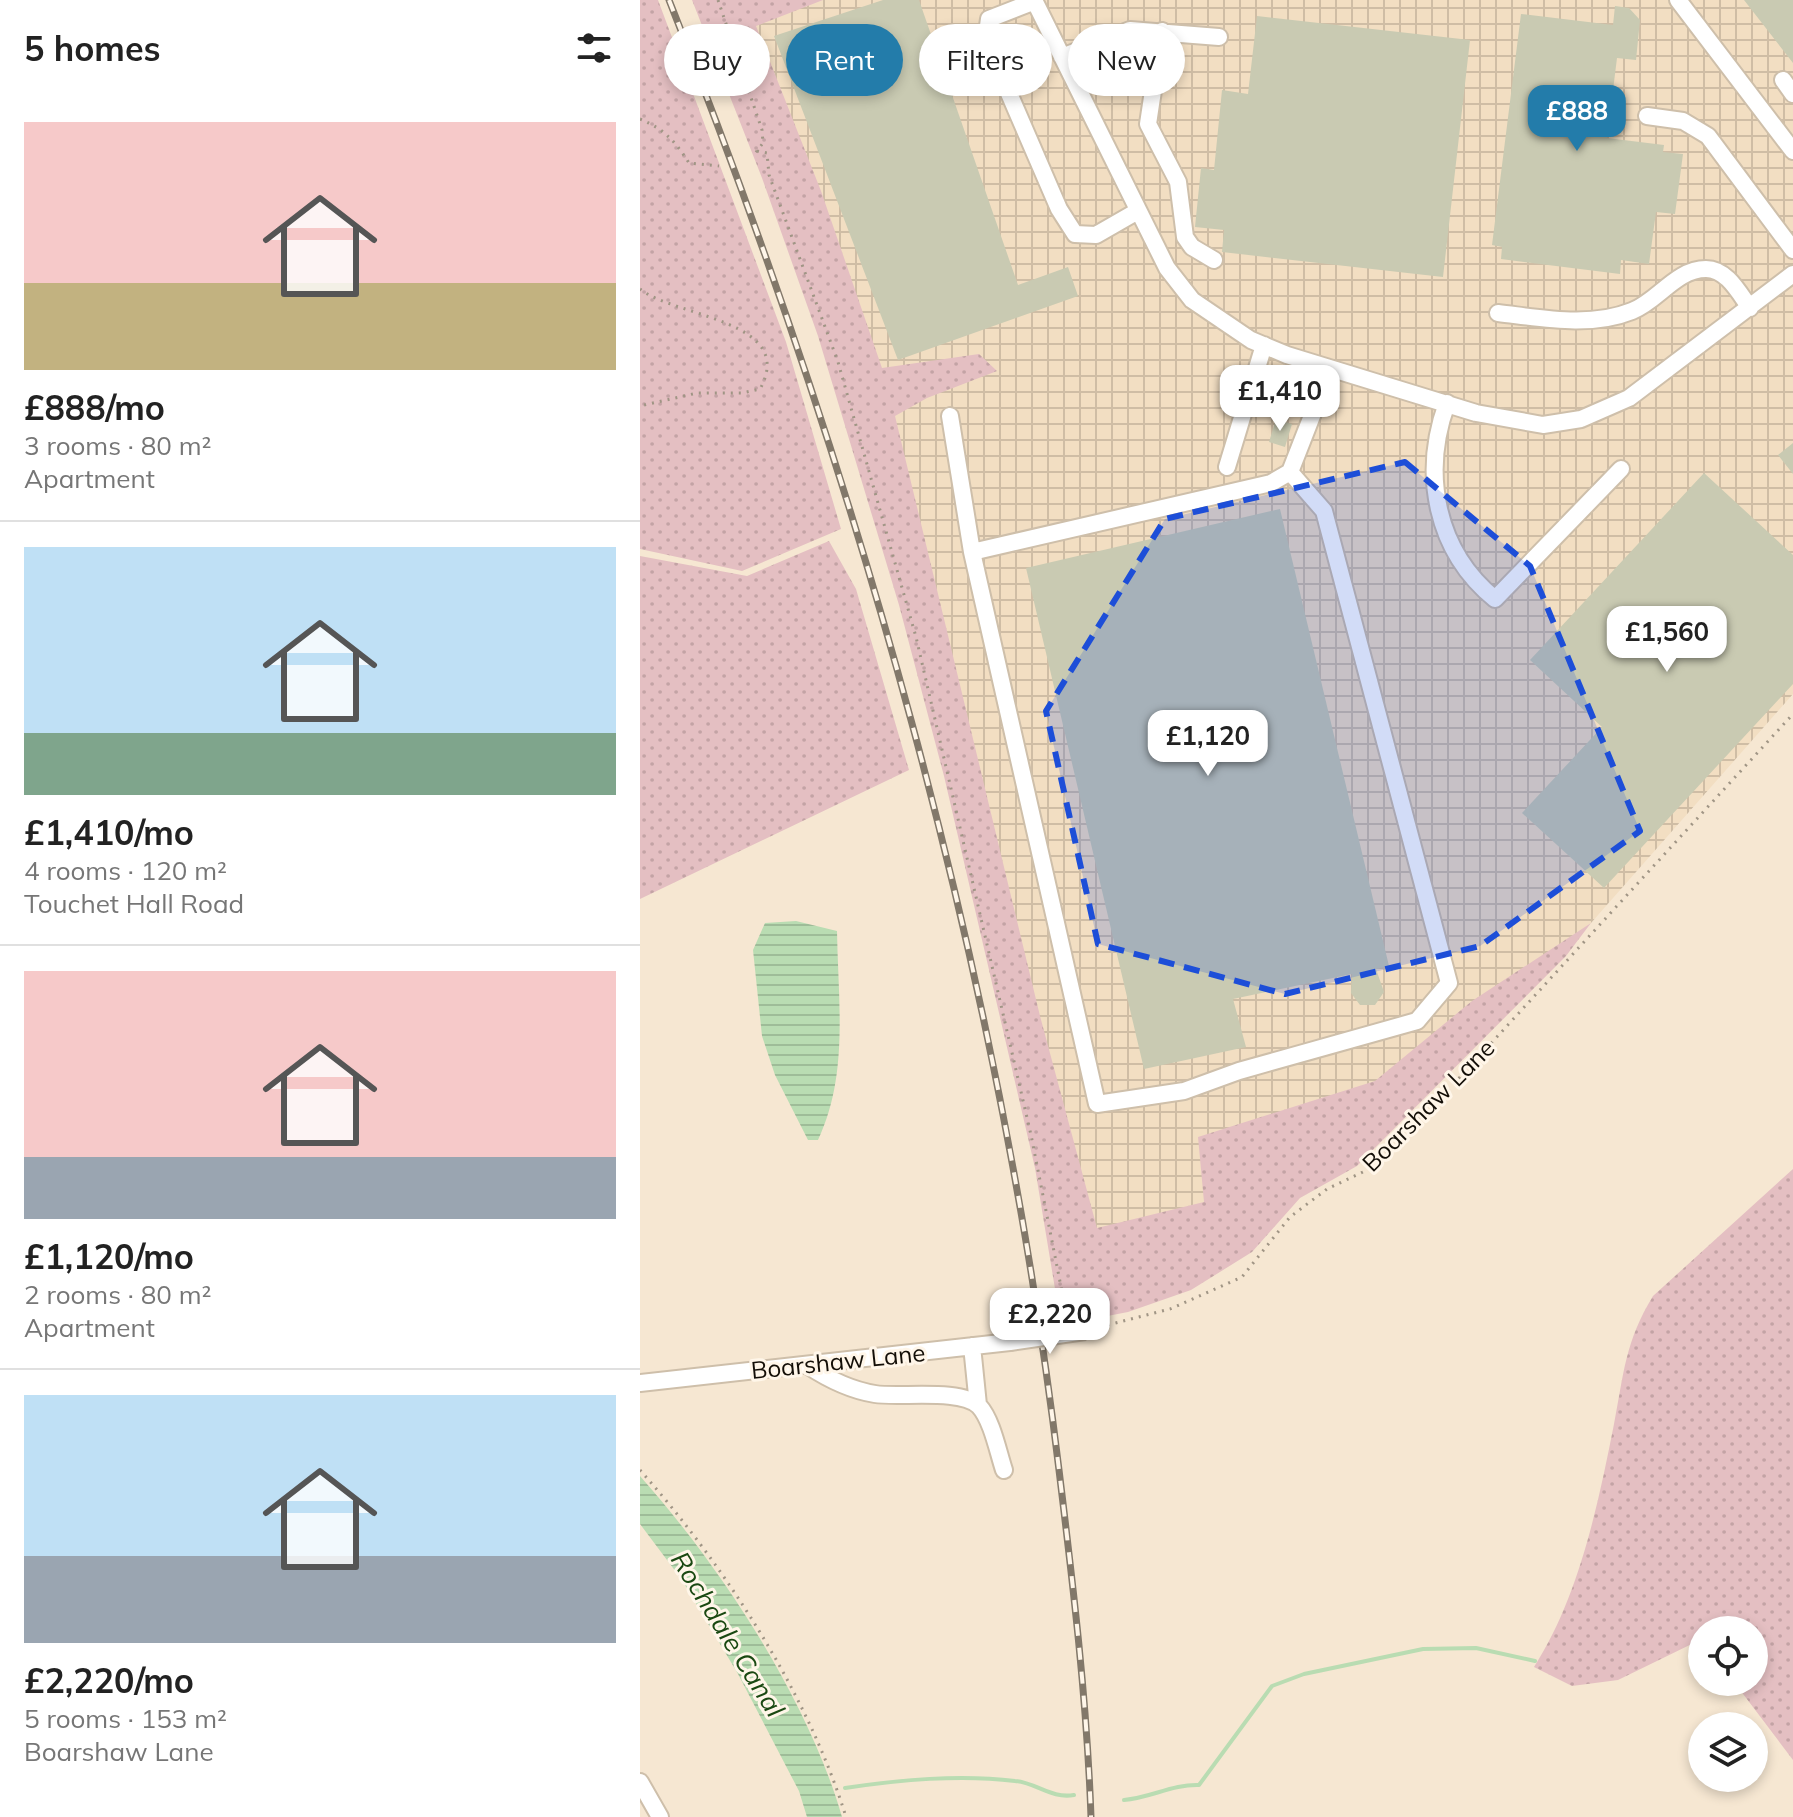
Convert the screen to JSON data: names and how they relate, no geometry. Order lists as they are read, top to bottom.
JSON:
{
  "streets": {
    "street": ["Boarshaw Lane"]
  },
  "water": ["Rochdale Canal"],
  "page": {
    "heading": "5 homes",
    "chip": [
      "Buy",
      "Rent",
      "Filters",
      "New"
    ],
    "price": [
      "£888",
      "£1,410",
      "£1,560",
      "£1,120",
      "£2,220"
    ],
    "list": [
      {
        "name": "£888/mo",
        "note": "3 rooms · 80 m² · Apartment"
      },
      {
        "name": "£1,410/mo",
        "note": "4 rooms · 120 m² · Touchet Hall Road"
      },
      {
        "name": "£1,120/mo",
        "note": "2 rooms · 80 m² · Apartment"
      },
      {
        "name": "£2,220/mo",
        "note": "5 rooms · 153 m² · Boarshaw Lane"
      }
    ]
  }
}
